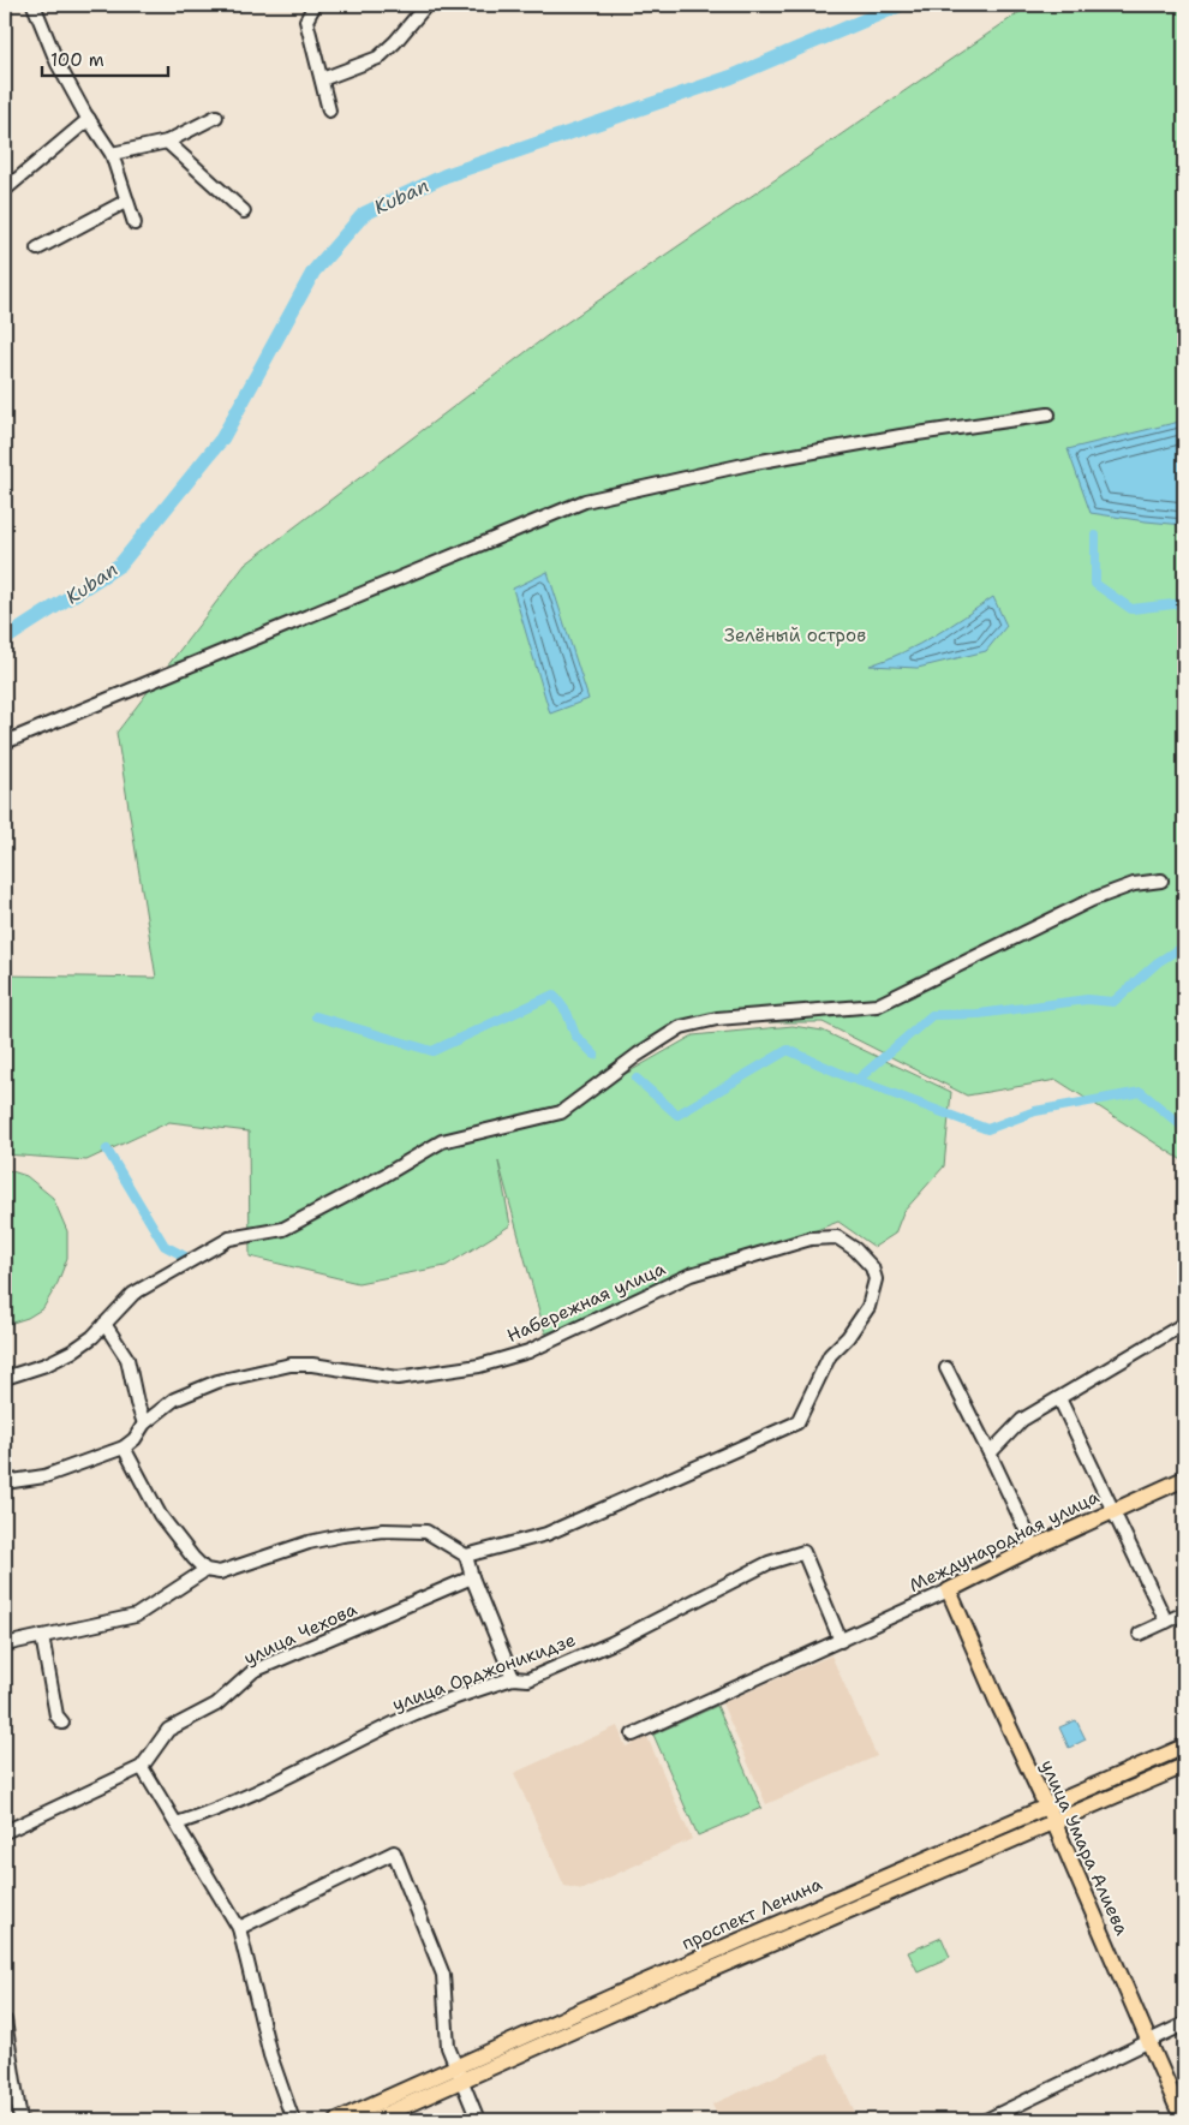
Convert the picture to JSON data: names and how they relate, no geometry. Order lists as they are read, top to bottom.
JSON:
{
  "streets": {
    "main road": ["Международная улица", "улица Умара Алиева", "проспект Ленина"],
    "street": ["Набережная улица", "улица Чехова", "улица Орджоникидзе"]
  },
  "crossings": [
    ["Международная улица", "улица Орджоникидзе"],
    ["Международная улица", "улица Умара Алиева"],
    ["улица Умара Алиева", "проспект Ленина"]
  ],
  "water": ["Kuban"],
  "parks": ["Зелёный остров"],
  "scale_bar": "100 m"
}
